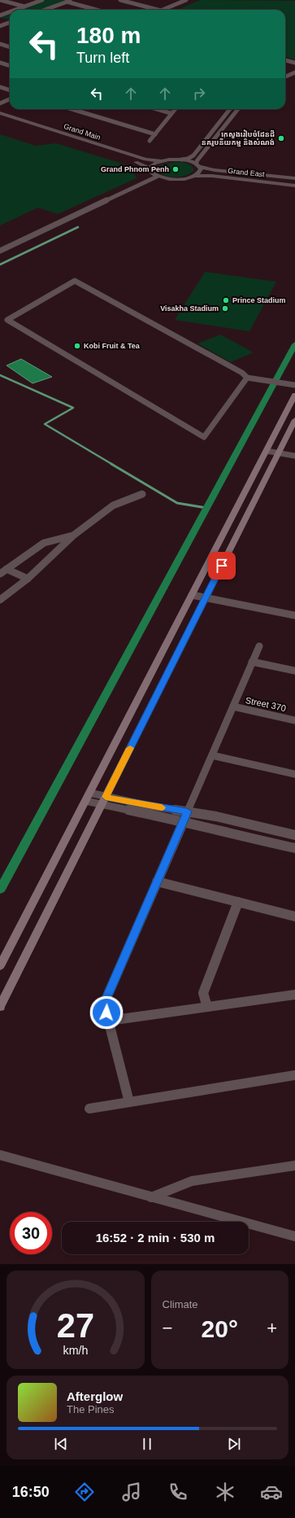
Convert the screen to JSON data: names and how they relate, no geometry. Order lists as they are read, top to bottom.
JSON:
{
  "streets": {
    "street": ["Grand Main", "Grand East", "Street 370"]
  },
  "crossings": [
    ["Grand Main", "Grand East"]
  ],
  "places": [
    "ក្រសួងរៀបចំដែនដី នគរូបនីយកម្ម និងសំណង់",
    "Grand Phnom Penh",
    "Prince Stadium",
    "Visakha Stadium",
    "Kobi Fruit & Tea"
  ],
  "page": {
    "turn": ["180 m", "Turn left"],
    "limit": "30",
    "trip": "16:52 · 2 min · 530 m",
    "tile": "Climate",
    "heat": ["−", "20°", "+"],
    "song": ["Afterglow", "The Pines"],
    "tabs": "16:50",
    "gauge": ["27", "km/h"]
  }
}
